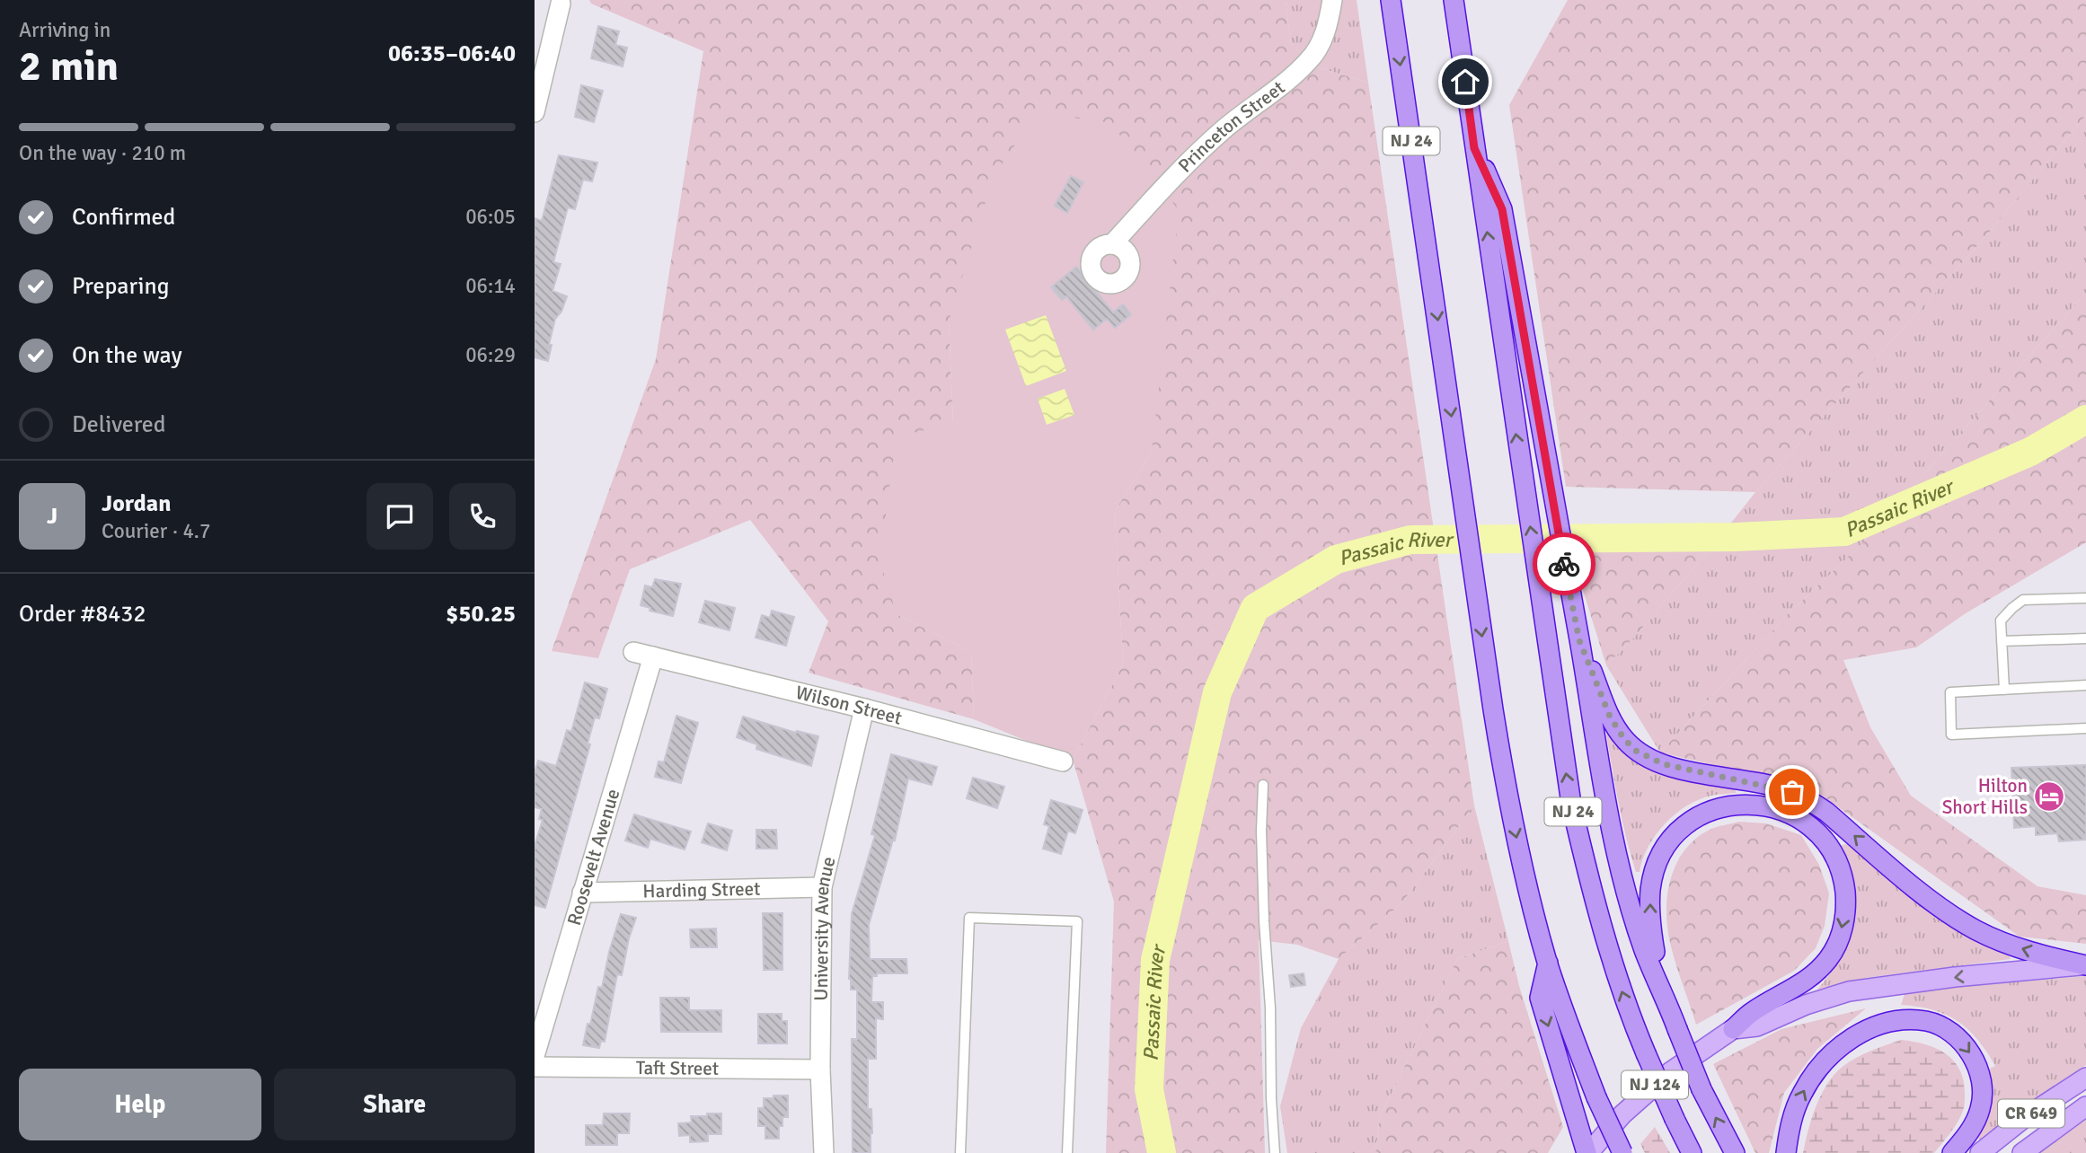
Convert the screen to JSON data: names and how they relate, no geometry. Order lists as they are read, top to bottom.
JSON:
{
  "streets": {
    "highway": ["NJ 24", "NJ 124"],
    "main road": ["CR 649"],
    "street": [
      "Princeton Street",
      "Wilson Street",
      "Roosevelt Avenue",
      "Harding Street",
      "University Avenue",
      "Taft Street"
    ]
  },
  "crossings": [
    ["Wilson Street", "Roosevelt Avenue"],
    ["Wilson Street", "University Avenue"],
    ["Roosevelt Avenue", "Harding Street"],
    ["Harding Street", "University Avenue"],
    ["University Avenue", "Taft Street"]
  ],
  "water": ["Passaic River"],
  "places": {
    "hotel": ["Hilton Short Hills"]
  },
  "page": {
    "heading": ["2 min", "Arriving in", "06:35–06:40"],
    "panel": [
      "Jordan",
      "Courier · 4.7",
      "Order #8432",
      "$50.25"
    ],
    "bar": "On the way · 210 m",
    "list": [
      ["Confirmed", "06:05"],
      ["Preparing", "06:14"],
      ["On the way", "06:29"],
      "Delivered"
    ],
    "round": "J",
    "buttons": ["Help", "Share"]
  }
}
